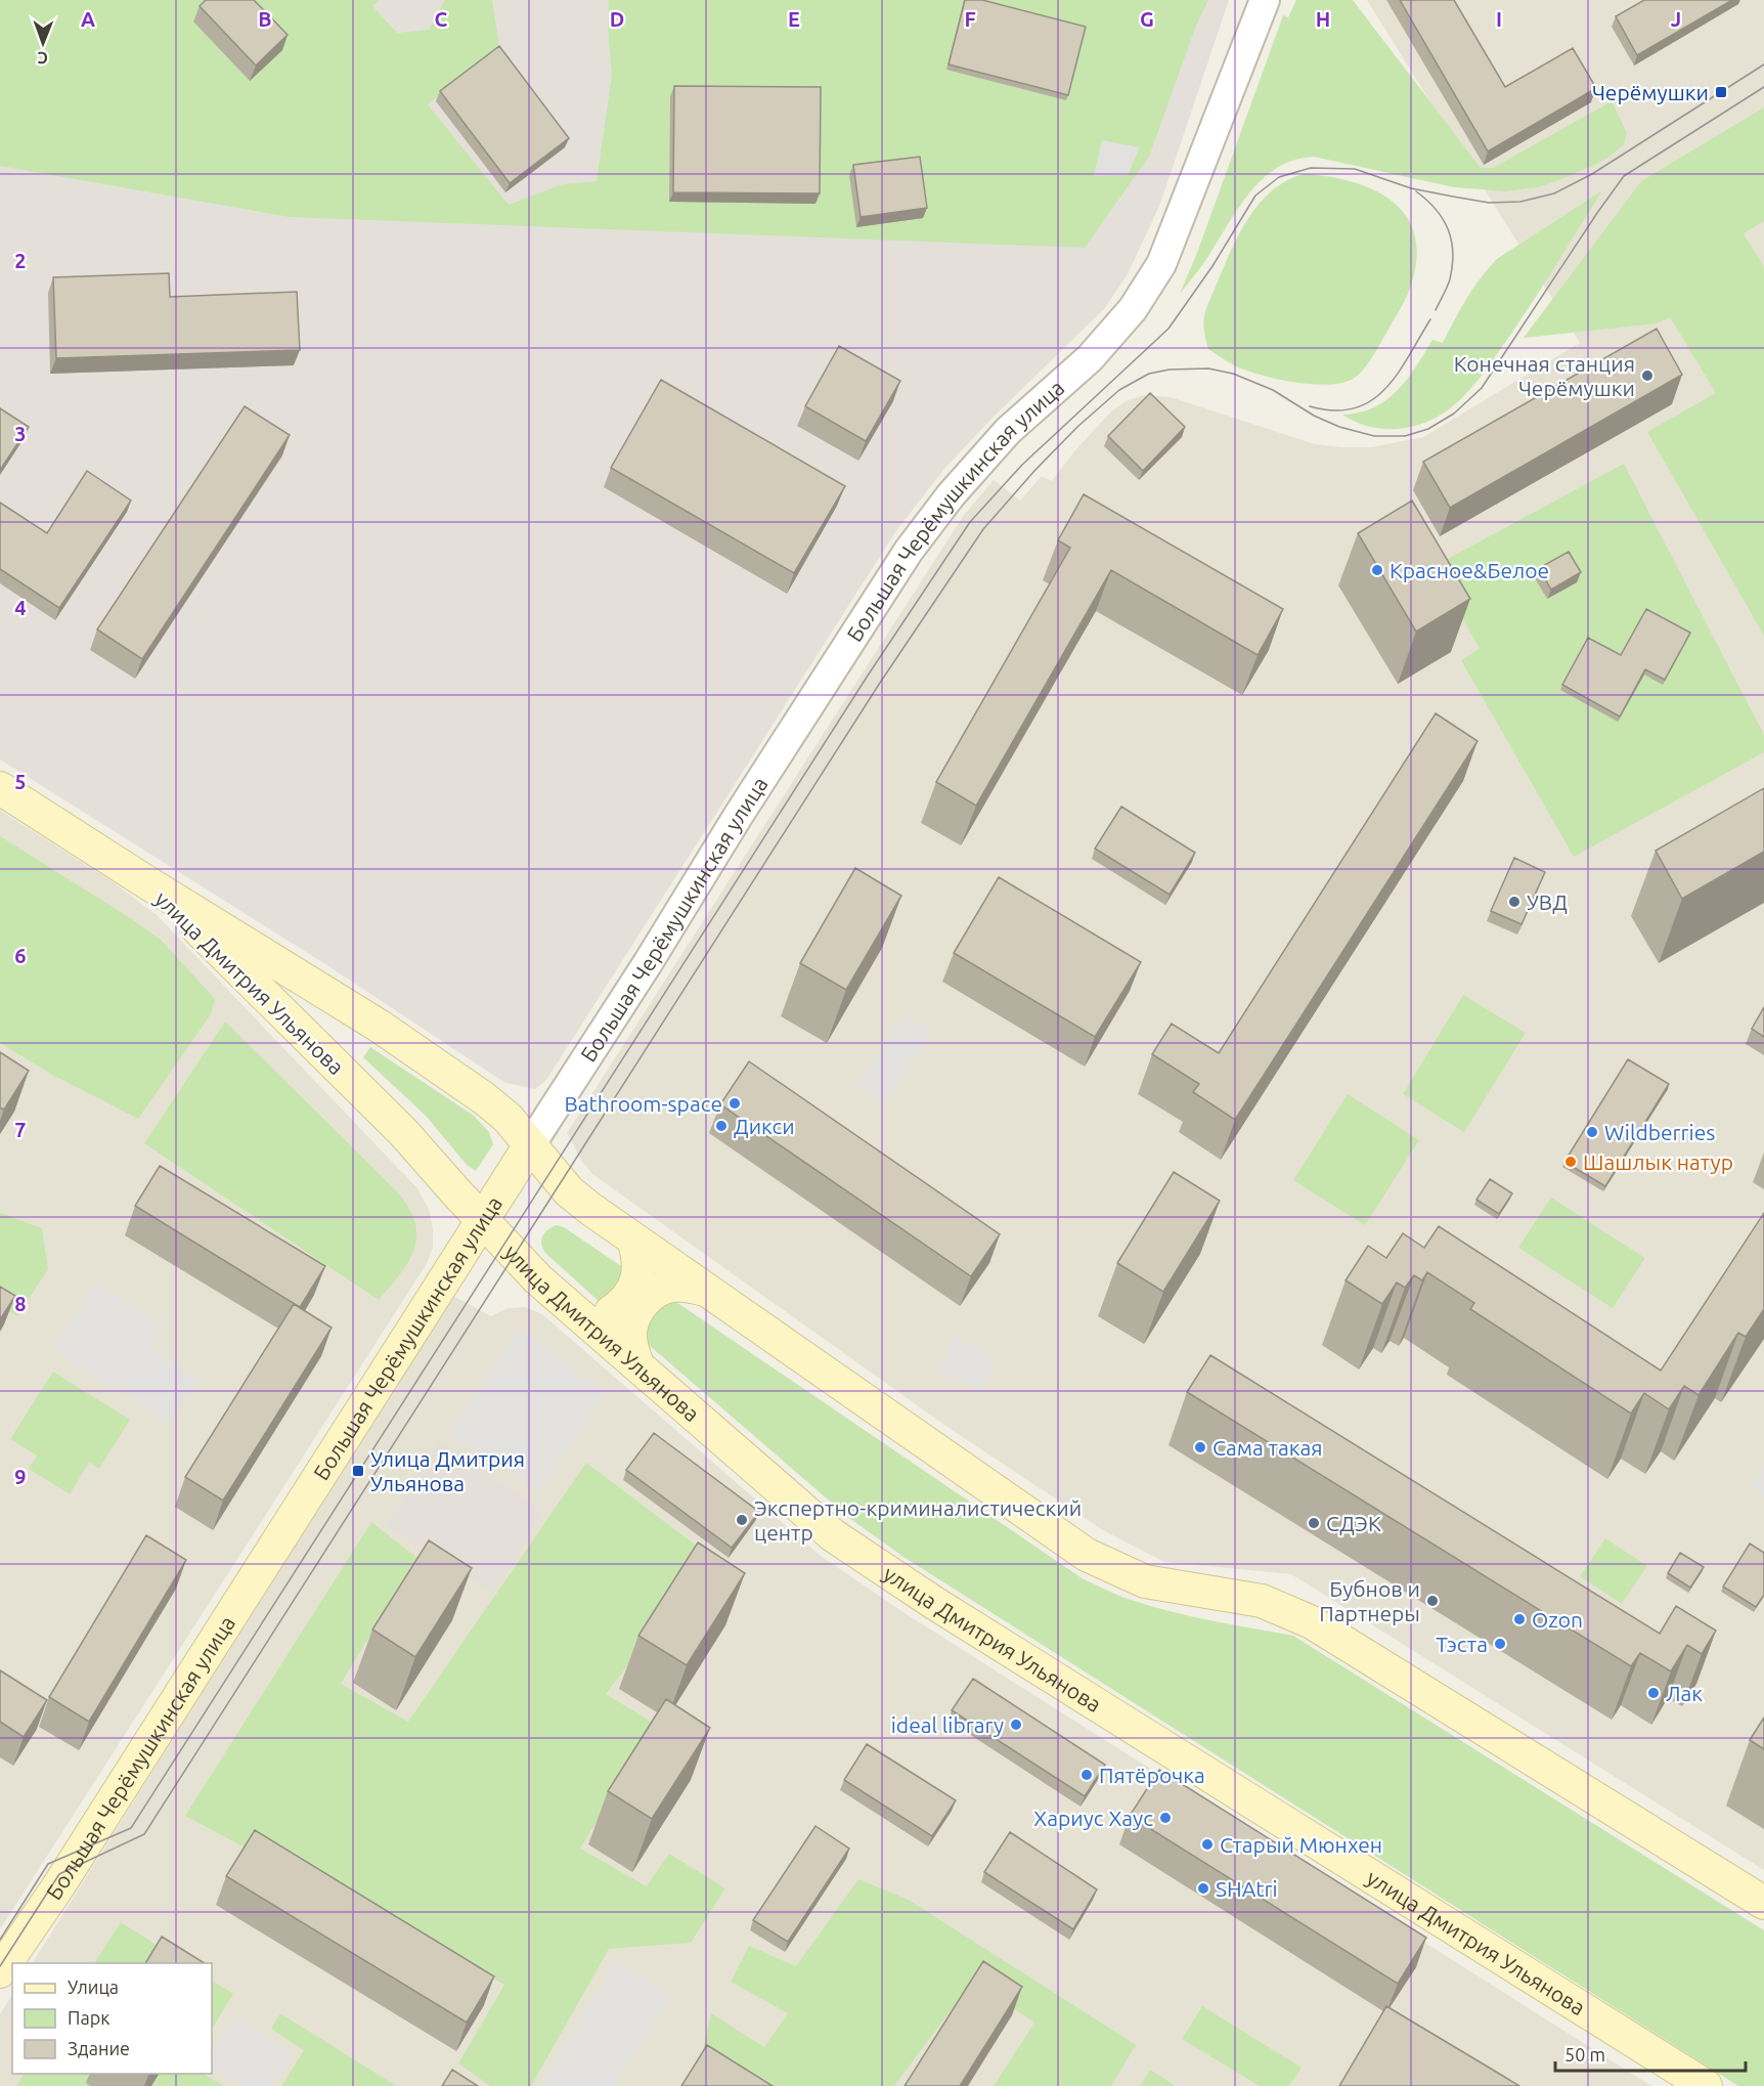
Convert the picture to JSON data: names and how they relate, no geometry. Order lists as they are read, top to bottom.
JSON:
{
  "streets": {
    "main road": ["Большая Черёмушкинская улица", "улица Дмитрия Ульянова"]
  },
  "crossings": [
    ["Большая Черёмушкинская улица", "улица Дмитрия Ульянова"]
  ],
  "places": {
    "transit": ["Черёмушки", "Улица Дмитрия Ульянова"],
    "other": [
      "Конечная станция Черёмушки",
      "Красное&Белое",
      "УВД",
      "Bathroom-space",
      "Дикси",
      "Wildberries",
      "Шашлык натур",
      "Сама такая",
      "Экспертно-криминалистический центр",
      "СДЭК",
      "Бубнов и Партнеры",
      "Ozon",
      "Тэста",
      "Лак",
      "ideal library",
      "Пятёрочка",
      "Хариус Хаус",
      "Старый Мюнхен",
      "SHAtri"
    ]
  },
  "legend": ["Улица", "Парк", "Здание"],
  "scale_bar": "50 m",
  "north": "bottom",
  "grid": {
    "columns": [
      "A",
      "B",
      "C",
      "D",
      "E",
      "F",
      "G",
      "H",
      "I",
      "J"
    ],
    "rows": [
      "2",
      "3",
      "4",
      "5",
      "6",
      "7",
      "8",
      "9"
    ]
  }
}
